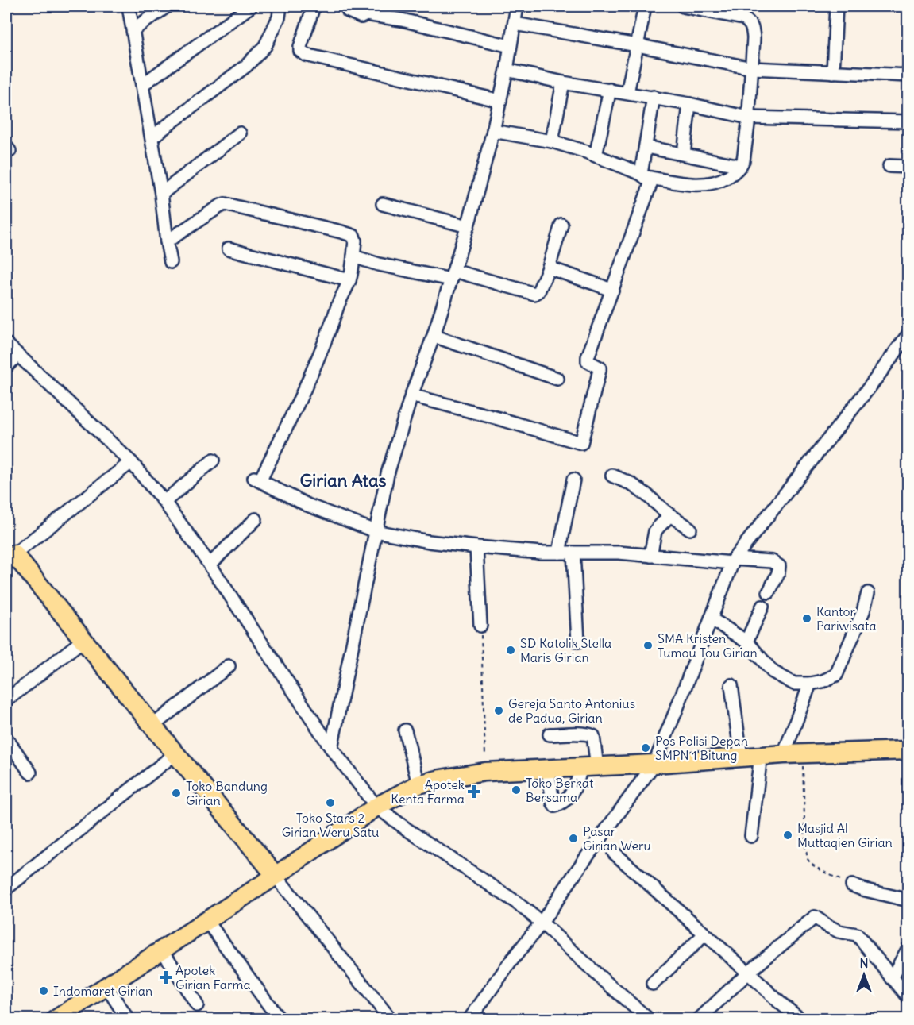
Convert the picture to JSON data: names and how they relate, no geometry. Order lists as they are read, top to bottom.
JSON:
{
  "districts": ["Girian Atas"],
  "places": {
    "other": [
      "Kantor Pariwisata",
      "SMA Kristen Tumou Tou Girian",
      "SD Katolik Stella Maris Girian",
      "Gereja Santo Antonius de Padua, Girian",
      "Pos Polisi Depan SMPN 1 Bitung",
      "Toko Berkat Bersama",
      "Toko Bandung Girian",
      "Toko Stars 2 Girian Weru Satu",
      "Masjid Al Muttaqien Girian",
      "Pasar Girian Weru",
      "Indomaret Girian"
    ],
    "health": ["Apotek Kenta Farma", "Apotek Girian Farma"]
  },
  "north": "top"
}
